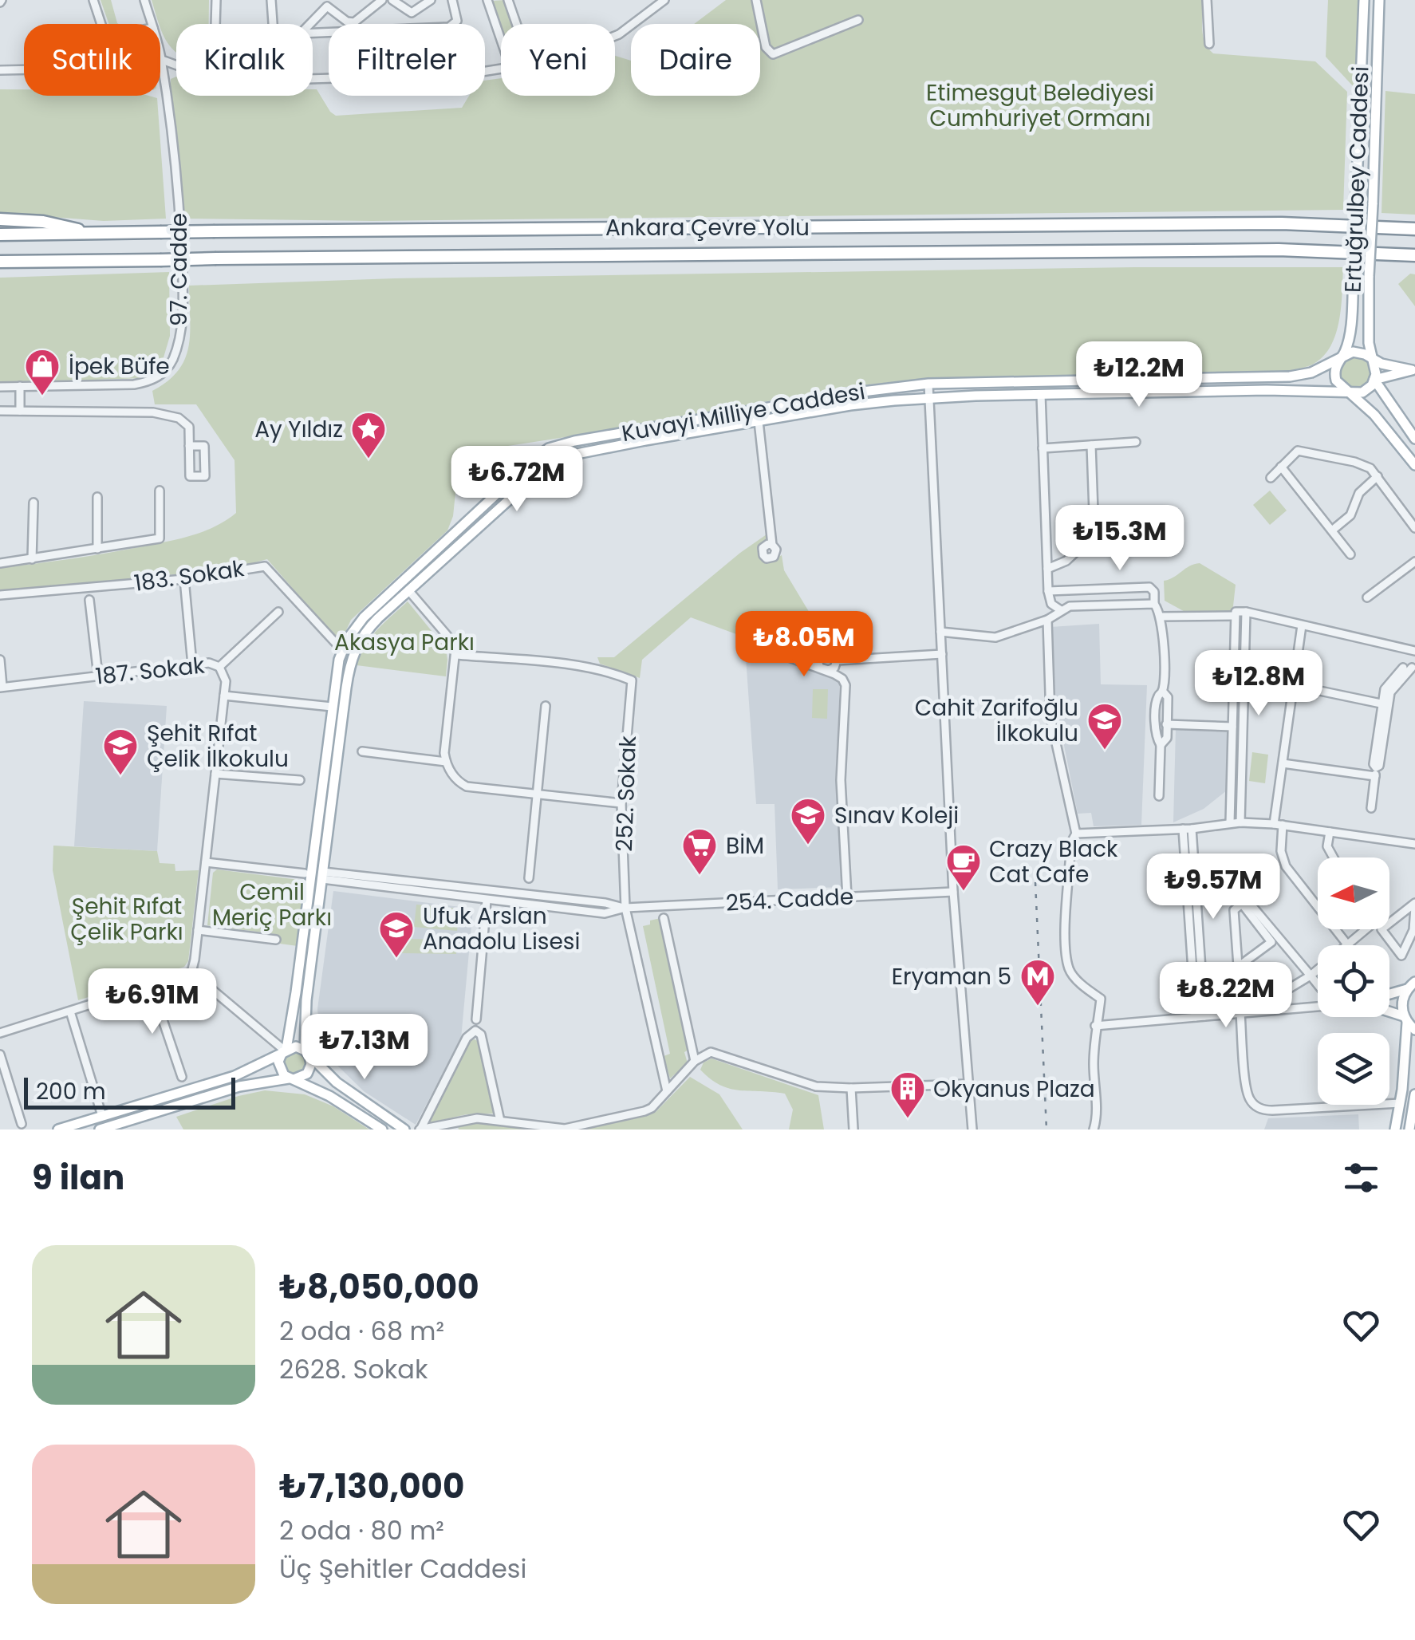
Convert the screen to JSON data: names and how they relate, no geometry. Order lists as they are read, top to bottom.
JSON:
{
  "streets": {
    "highway": ["Ankara Çevre Yolu"],
    "main road": ["Ertuğrulbey Caddesi", "Kuvayi Milliye Caddesi"],
    "street": [
      "97. Cadde",
      "183. Sokak",
      "187. Sokak",
      "252. Sokak",
      "254. Cadde"
    ]
  },
  "crossings": [
    ["Ertuğrulbey Caddesi", "Kuvayi Milliye Caddesi"],
    ["Kuvayi Milliye Caddesi", "183. Sokak"],
    ["252. Sokak", "254. Cadde"]
  ],
  "parks": [
    "Etimesgut Belediyesi Cumhuriyet Ormanı",
    "Akasya Parkı",
    "Cemil Meriç Parkı",
    "Şehit Rıfat Çelik Parkı"
  ],
  "places": {
    "shop": ["İpek Büfe"],
    "place": ["Ay Yıldız"],
    "school or university": [
      "Cahit Zarifoğlu İlkokulu",
      "Şehit Rıfat Çelik İlkokulu",
      "Sınav Koleji",
      "Ufuk Arslan Anadolu Lisesi"
    ],
    "supermarket": ["BİM"],
    "cafe": ["Crazy Black Cat Cafe"],
    "metro station": ["Eryaman 5"],
    "building": ["Okyanus Plaza"]
  },
  "scale_bar": "200 m",
  "north": "left",
  "page": {
    "chip": [
      "Satılık",
      "Kiralık",
      "Filtreler",
      "Yeni",
      "Daire"
    ],
    "price": [
      "₺12.2M",
      "₺6.72M",
      "₺15.3M",
      "₺8.05M",
      "₺12.8M",
      "₺9.57M",
      "₺8.22M",
      "₺6.91M",
      "₺7.13M"
    ],
    "scale": "200 m",
    "heading": "9 ilan",
    "list": [
      {
        "name": "₺8,050,000",
        "note": "2 oda · 68 m² · 2628. Sokak"
      },
      {
        "name": "₺7,130,000",
        "note": "2 oda · 80 m² · Üç Şehitler Caddesi"
      }
    ]
  }
}
